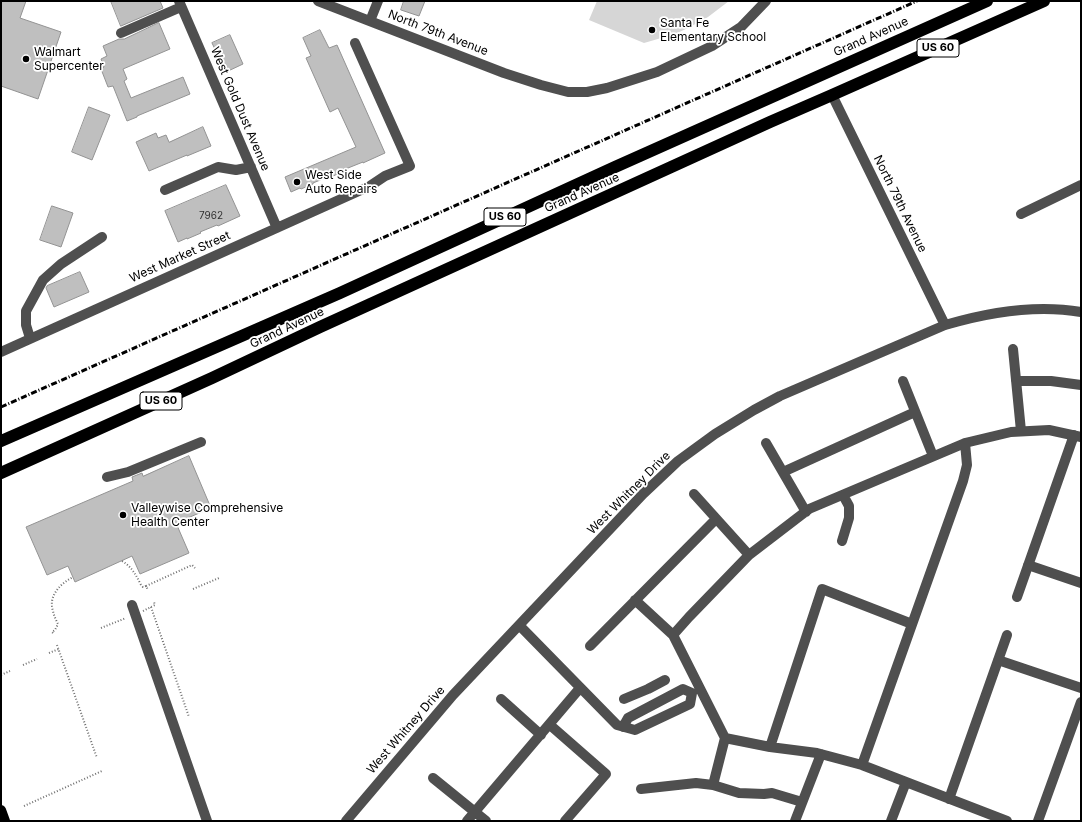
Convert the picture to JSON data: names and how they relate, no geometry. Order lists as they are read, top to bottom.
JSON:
{
  "streets": {
    "highway": ["Grand Avenue", "US 60"],
    "street": [
      "North 79th Avenue",
      "West Gold Dust Avenue",
      "West Market Street",
      "West Whitney Drive"
    ]
  },
  "crossings": [
    ["North 79th Avenue", "Grand Avenue"],
    ["North 79th Avenue", "West Whitney Drive"],
    ["West Gold Dust Avenue", "West Market Street"]
  ],
  "places": [
    "Santa Fe Elementary School",
    "Walmart Supercenter",
    "West Side Auto Repairs",
    "Valleywise Comprehensive Health Center"
  ],
  "house_numbers": ["7962"]
}
